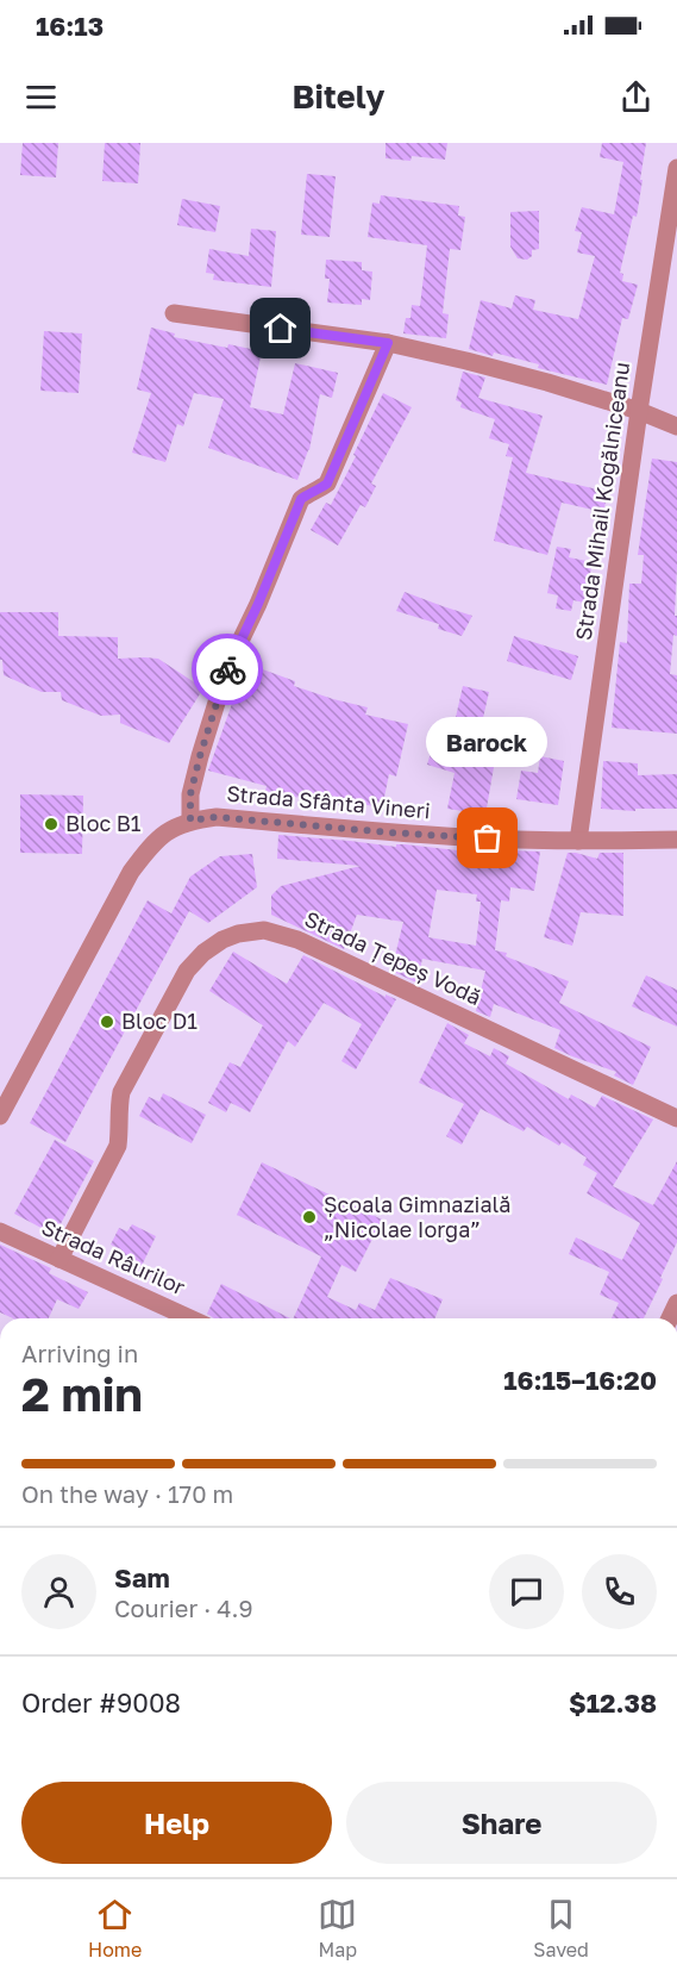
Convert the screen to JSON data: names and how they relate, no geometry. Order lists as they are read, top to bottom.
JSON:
{
  "streets": {
    "street": [
      "Strada Mihail Kogălniceanu",
      "Strada Sfânta Vineri",
      "Strada Țepeș Vodă",
      "Strada Râurilor"
    ]
  },
  "crossings": [
    ["Strada Mihail Kogălniceanu", "Strada Sfânta Vineri"],
    ["Strada Țepeș Vodă", "Strada Râurilor"]
  ],
  "places": [
    "Bloc B1",
    "Barock",
    "Bloc D1",
    "Școala Gimnazială „Nicolae Iorga”"
  ],
  "page": {
    "status": "16:13",
    "header": "Bitely",
    "bubble": "Barock",
    "heading": ["2 min", "Arriving in", "16:15–16:20"],
    "panel": [
      "Sam",
      "Courier · 4.9",
      "Order #9008",
      "$12.38"
    ],
    "bar": "On the way · 170 m",
    "buttons": ["Help", "Share"],
    "tabs": ["Home", "Map", "Saved"]
  }
}
